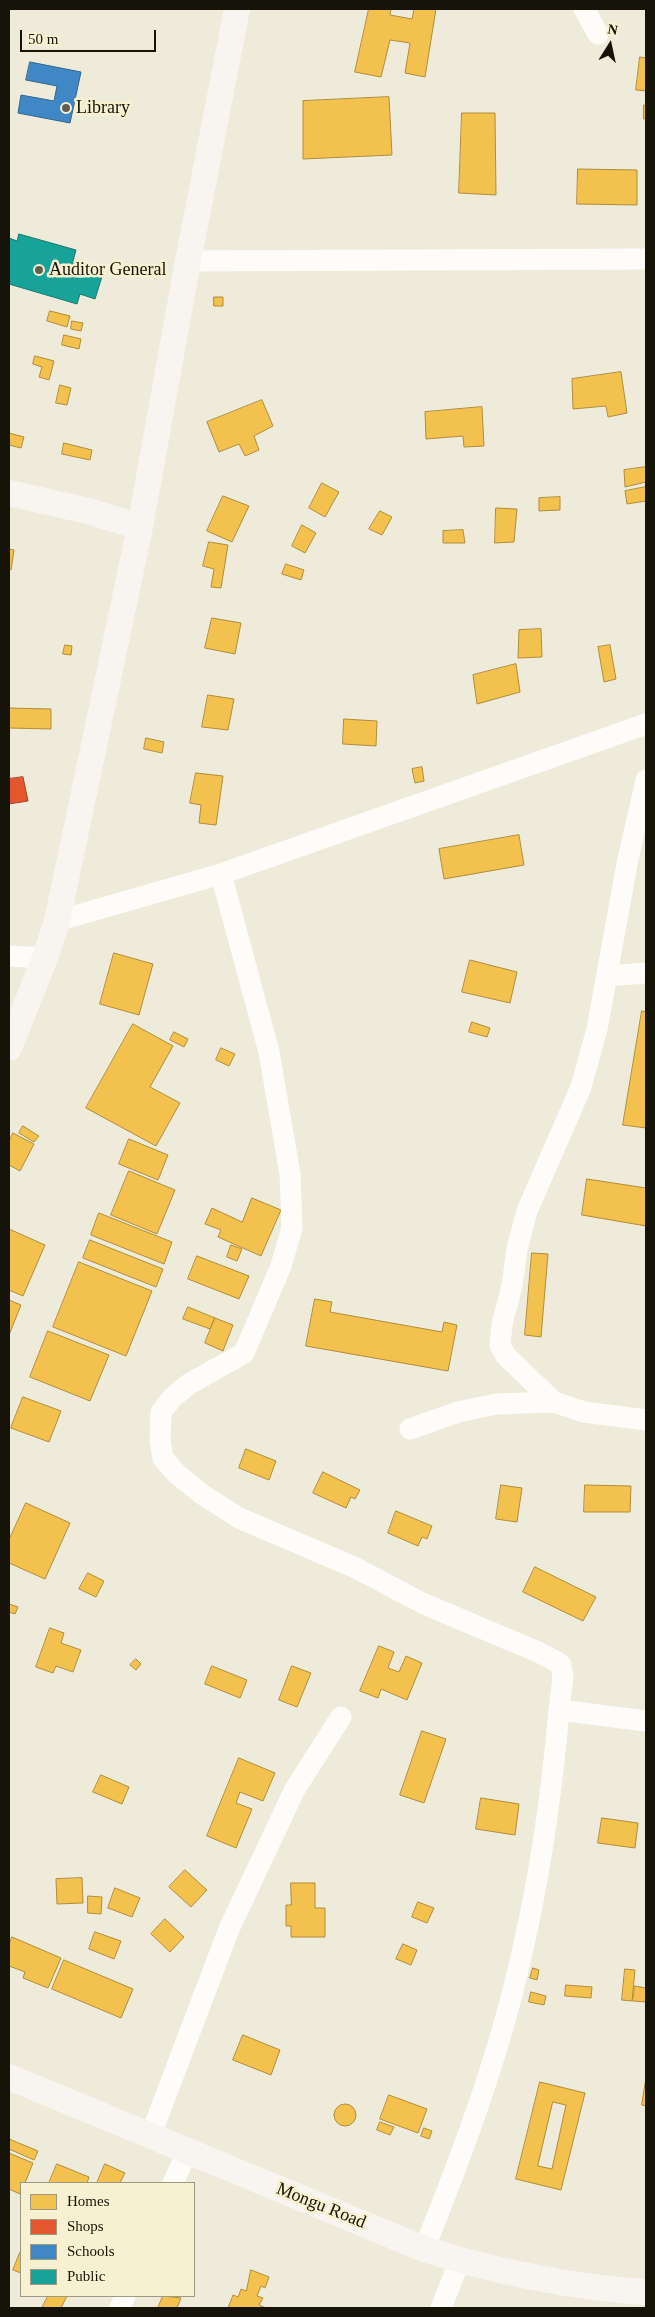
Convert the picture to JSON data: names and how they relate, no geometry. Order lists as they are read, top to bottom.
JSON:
{
  "streets": {
    "main road": ["Mongu Road"]
  },
  "places": ["Library", "Auditor General"],
  "legend": [
    "Homes",
    "Shops",
    "Schools",
    "Public"
  ],
  "scale_bar": "50 m",
  "north": "top"
}
